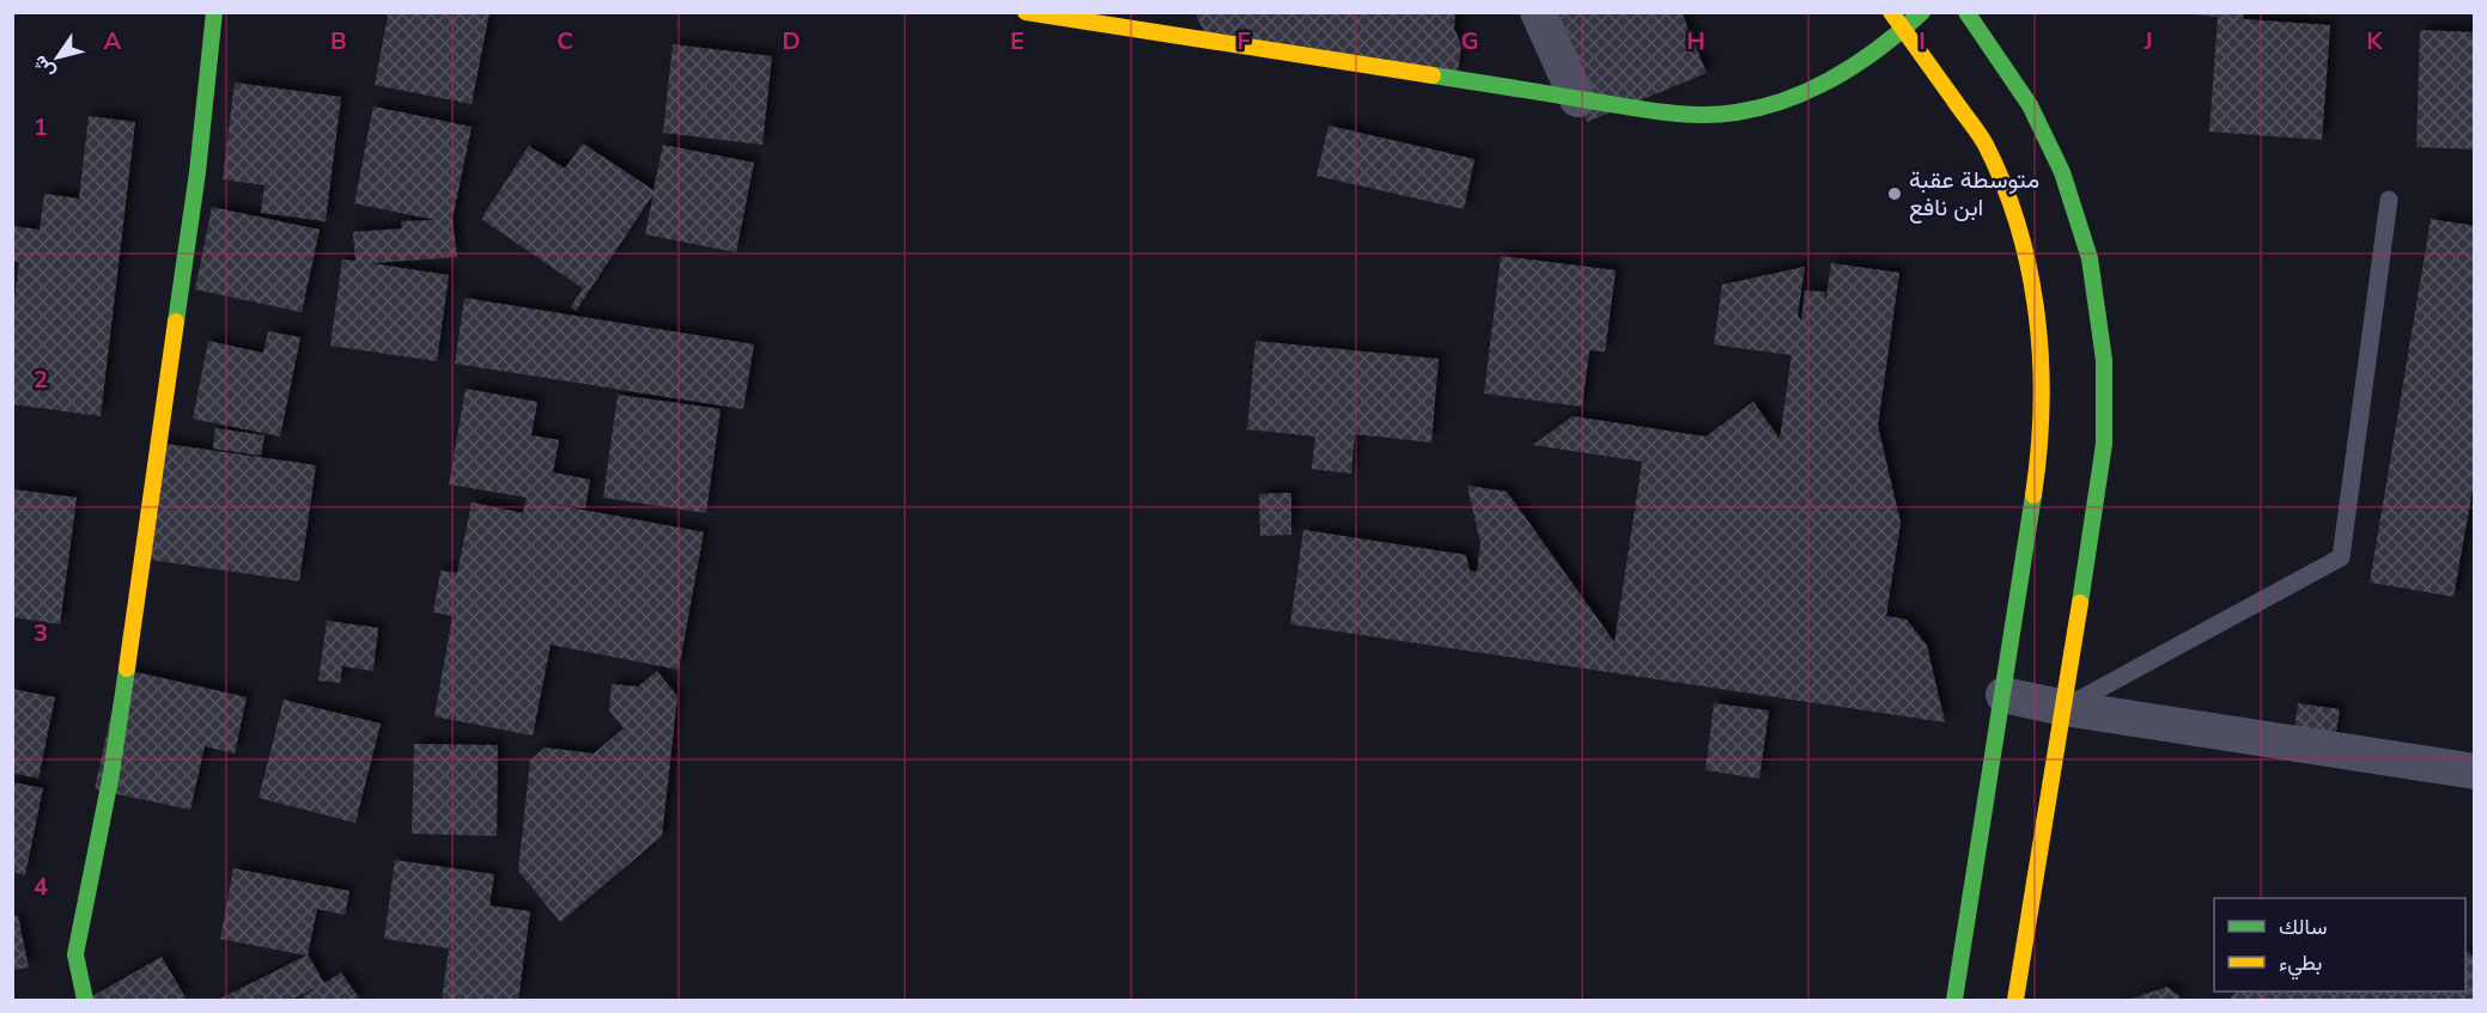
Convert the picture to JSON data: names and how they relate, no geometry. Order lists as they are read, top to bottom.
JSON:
{
  "places": ["متوسطة عقبة ابن نافع"],
  "legend": ["سالك", "بطيء"],
  "north": "bottom left",
  "grid": {
    "columns": [
      "A",
      "B",
      "C",
      "D",
      "E",
      "F",
      "G",
      "H",
      "I",
      "J",
      "K"
    ],
    "rows": [
      "1",
      "2",
      "3",
      "4"
    ]
  }
}
